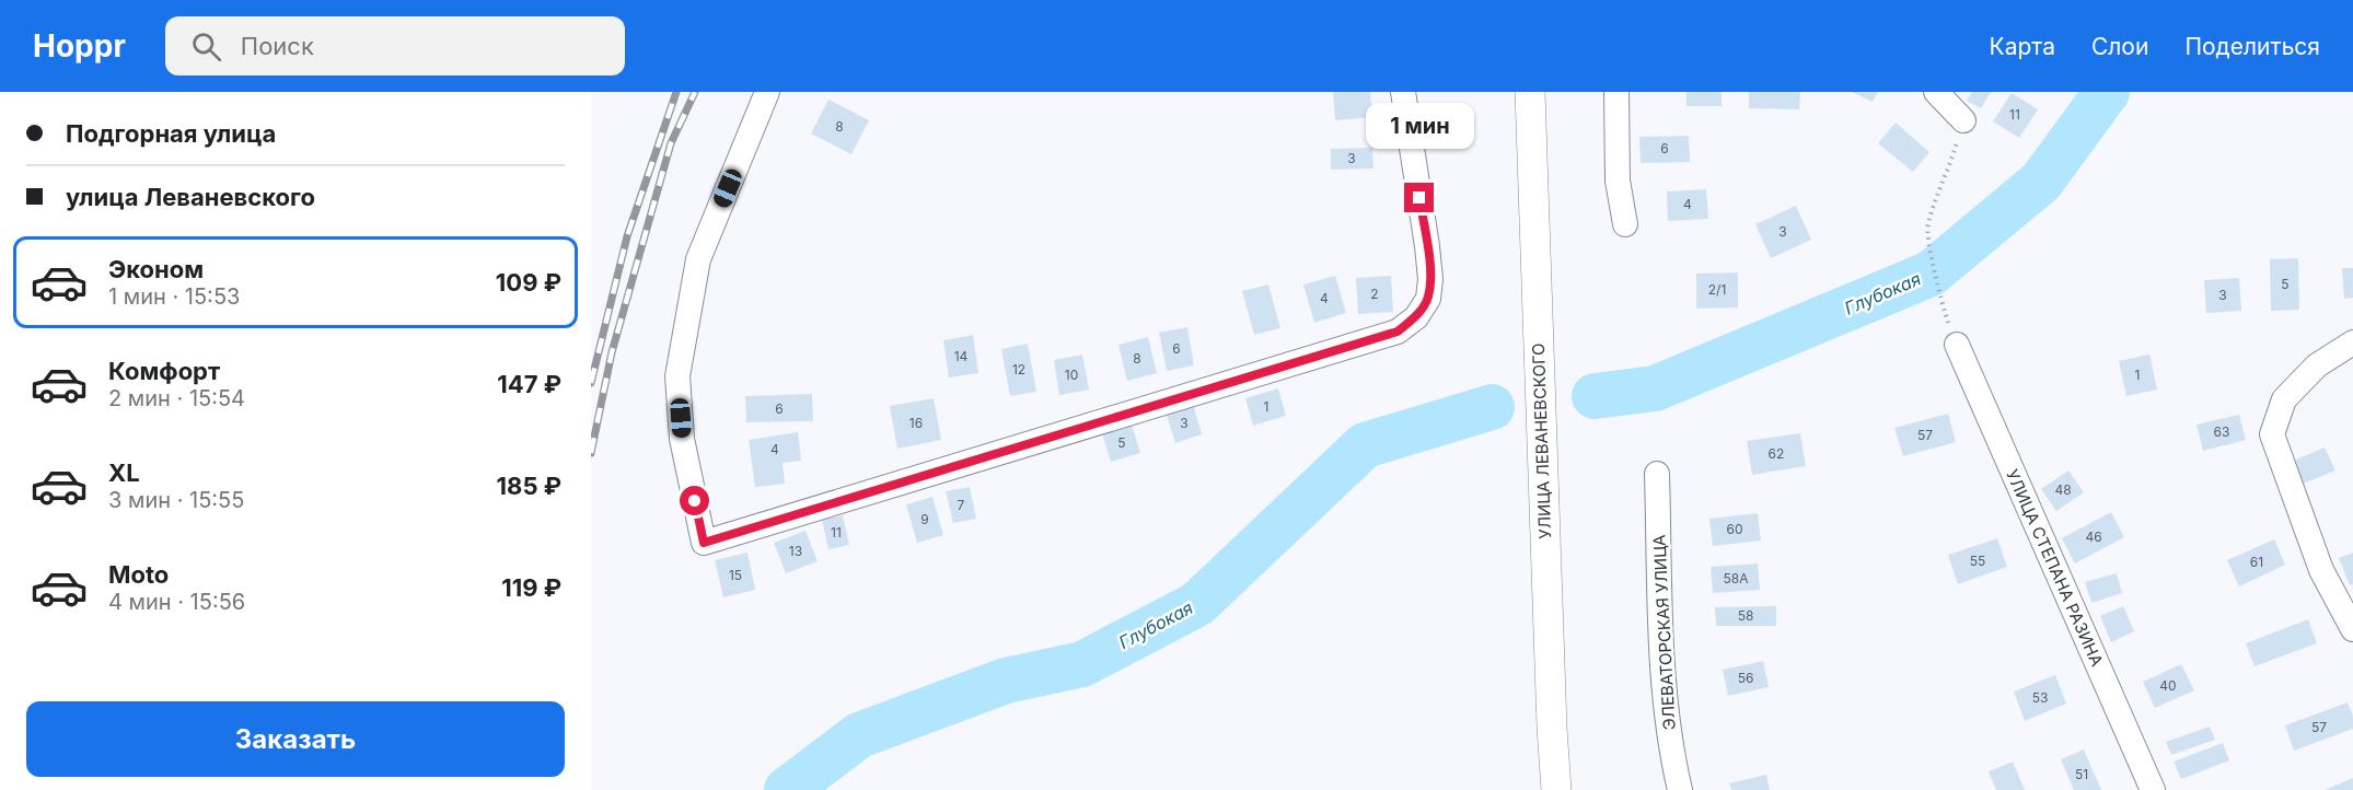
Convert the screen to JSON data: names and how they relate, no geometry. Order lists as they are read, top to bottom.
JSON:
{
  "streets": {
    "street": ["УЛИЦА ЛЕВАНЕВСКОГО", "УЛИЦА СТЕПАНА РАЗИНА", "ЭЛЕВАТОРСКАЯ УЛИЦА"]
  },
  "water": ["Глубокая"],
  "house_numbers": [
    "11",
    "8",
    "6",
    "3",
    "4",
    "3",
    "5",
    "2/1",
    "2",
    "3",
    "4",
    "6",
    "14",
    "8",
    "12",
    "10",
    "1",
    "1",
    "6",
    "16",
    "3",
    "63",
    "57",
    "5",
    "4",
    "62",
    "48",
    "7",
    "9",
    "60",
    "11",
    "46",
    "13",
    "55",
    "61",
    "15",
    "58А",
    "58",
    "56",
    "40",
    "53",
    "57",
    "51"
  ],
  "page": {
    "header": "Hoppr",
    "search": "Поиск",
    "nav": ["Карта", "Слои", "Поделиться"],
    "banner": ["Подгорная улица", "улица Леваневского"],
    "bubble": "1 мин",
    "list": [
      {
        "name": "Эконом",
        "note": "1 мин · 15:53",
        "value": "109 ₽"
      },
      {
        "name": "Комфорт",
        "note": "2 мин · 15:54",
        "value": "147 ₽"
      },
      {
        "name": "XL",
        "note": "3 мин · 15:55",
        "value": "185 ₽"
      },
      {
        "name": "Moto",
        "note": "4 мин · 15:56",
        "value": "119 ₽"
      }
    ],
    "buttons": "Заказать"
  }
}
